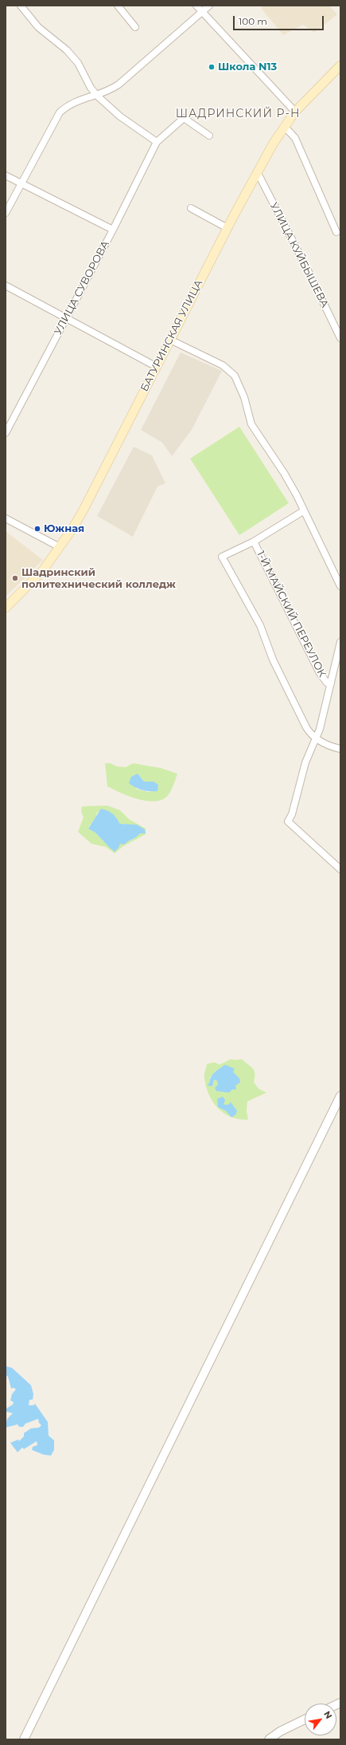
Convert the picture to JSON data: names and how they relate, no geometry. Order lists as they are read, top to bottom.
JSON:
{
  "streets": {
    "main road": ["БАТУРИНСКАЯ УЛИЦА"],
    "street": ["УЛИЦА КУЙБЫШЕВА", "УЛИЦА СУВОРОВА", "1-Й МАЙСКИЙ ПЕРЕУЛОК"]
  },
  "crossings": [
    ["УЛИЦА КУЙБЫШЕВА", "БАТУРИНСКАЯ УЛИЦА"]
  ],
  "districts": ["ШАДРИНСКИЙ Р-Н"],
  "places": ["Школа N13", "Южная", "Шадринский политехнический колледж"],
  "scale_bar": "100 m",
  "north": "top right"
}
